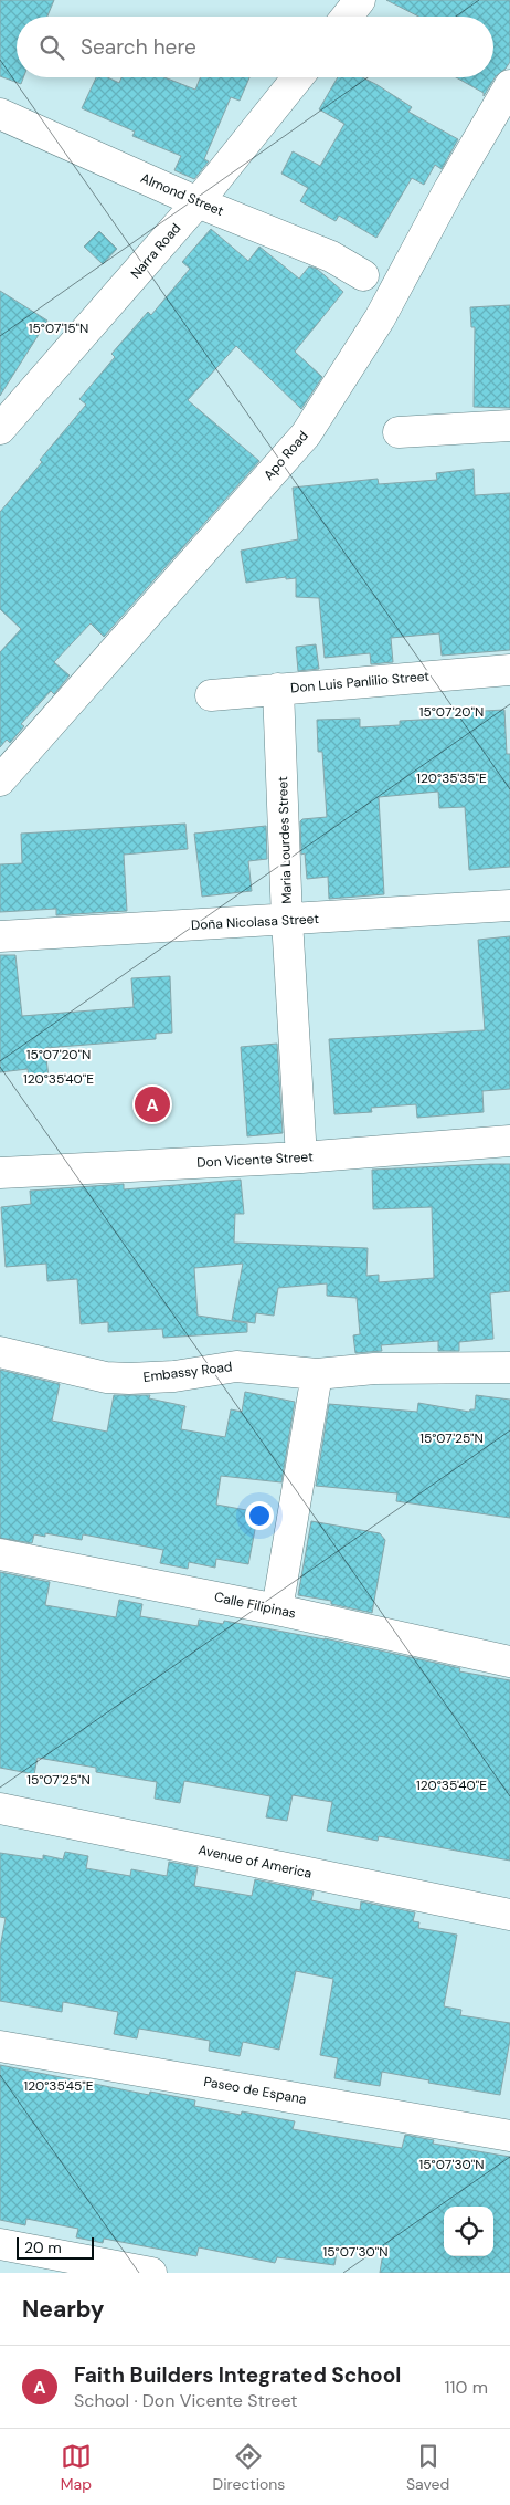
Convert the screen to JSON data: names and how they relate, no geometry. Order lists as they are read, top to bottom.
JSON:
{
  "streets": {
    "street": [
      "Almond Street",
      "Narra Road",
      "Apo Road",
      "Don Luis Panlilio Street",
      "Maria Lourdes Street",
      "Doña Nicolasa Street",
      "Don Vicente Street",
      "Embassy Road",
      "Calle Filipinas",
      "Avenue of America",
      "Paseo de Espana"
    ]
  },
  "crossings": [
    ["Almond Street", "Narra Road"],
    ["Don Luis Panlilio Street", "Maria Lourdes Street"],
    ["Maria Lourdes Street", "Doña Nicolasa Street"],
    ["Maria Lourdes Street", "Don Vicente Street"]
  ],
  "scale_bar": "20 m",
  "page": {
    "search": "Search here",
    "pins": "A",
    "scale": "20 m",
    "heading": "Nearby",
    "list": [
      {
        "mark": "A",
        "name": "Faith Builders Integrated School",
        "note": "School · Don Vicente Street",
        "value": "110 m"
      }
    ],
    "nav": ["Map", "Directions", "Saved"]
  },
  "coordinates": [
    "15°07'15\"N",
    "15°07'20\"N",
    "120°35'35\"E",
    "120°35'40\"E",
    "15°07'25\"N",
    "120°35'45\"E",
    "15°07'30\"N"
  ]
}
